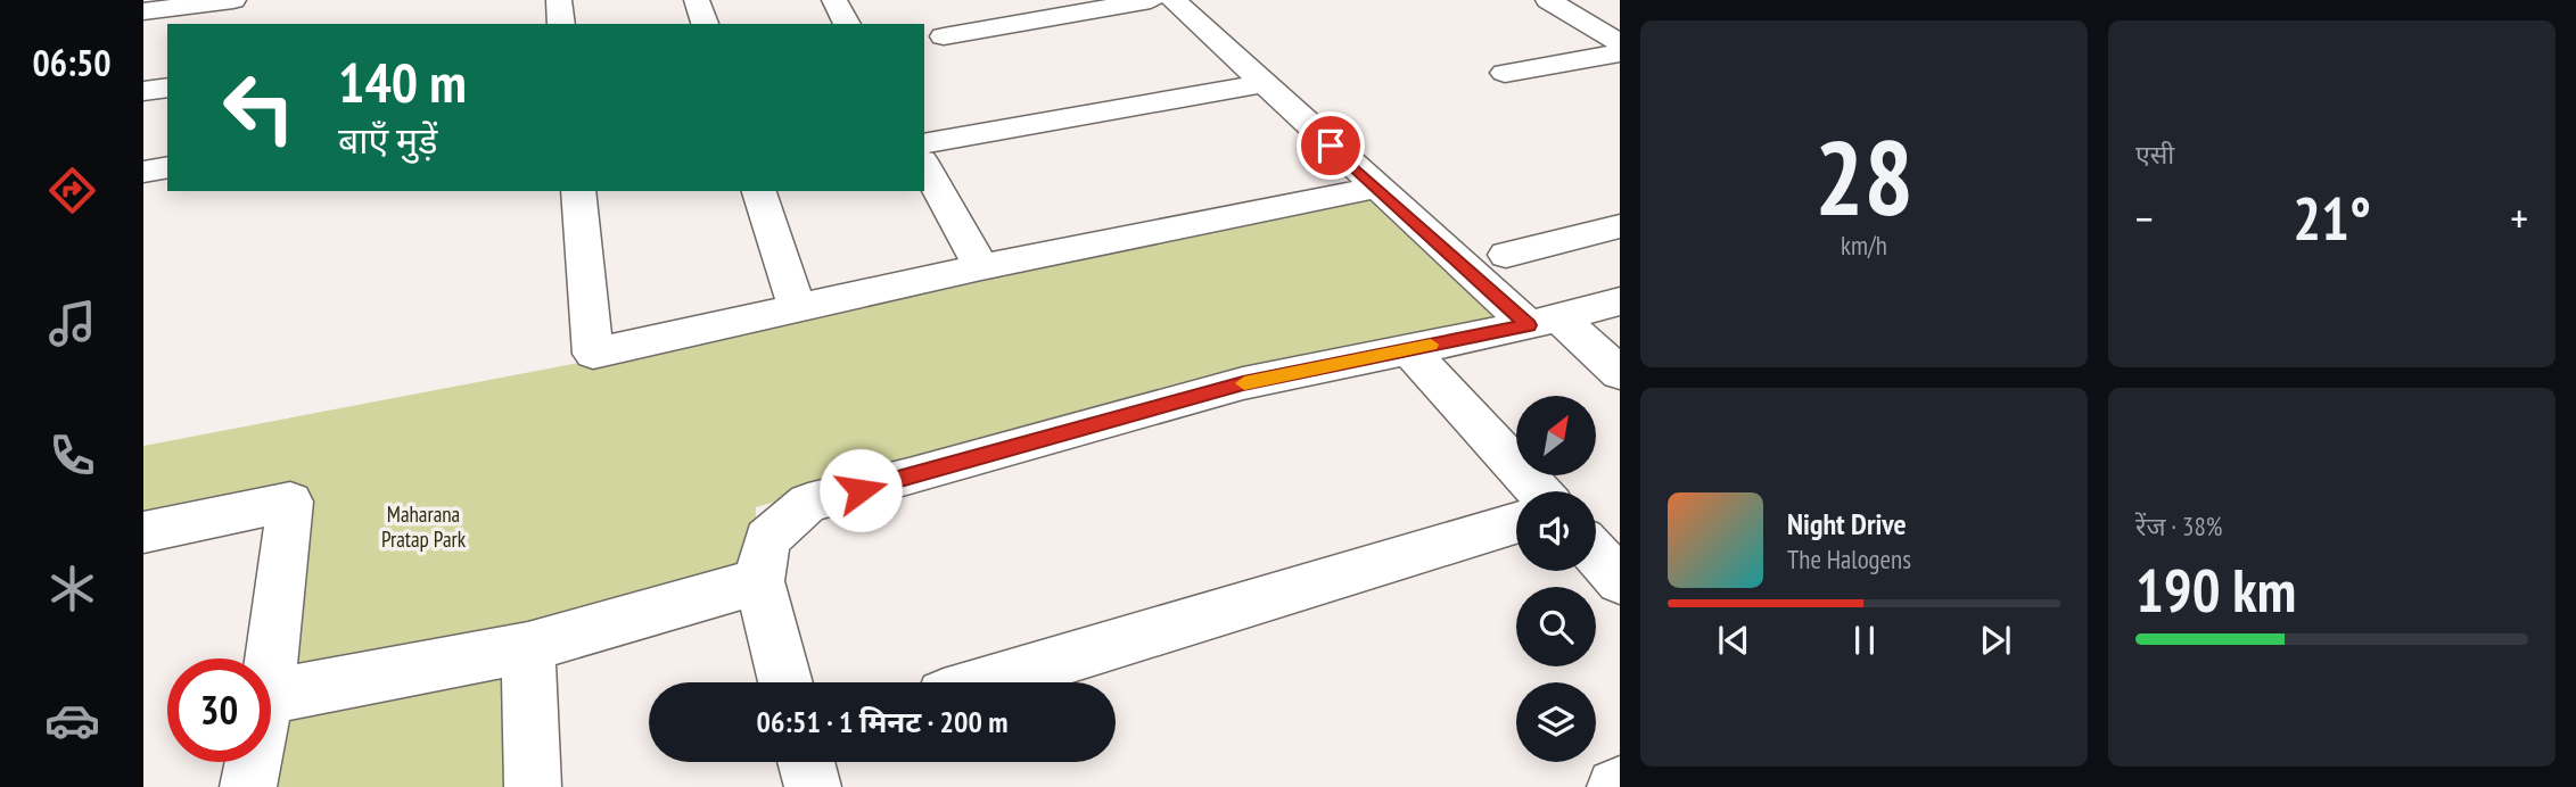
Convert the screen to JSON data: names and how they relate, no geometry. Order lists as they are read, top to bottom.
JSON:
{
  "parks": ["Maharana Pratap Park"],
  "north": "top right",
  "page": {
    "tabs": "06:50",
    "tile": [
      ["28", "km/h"],
      "एसी",
      ["रेंज · 38%", "190 km"]
    ],
    "turn": ["140 m", "बाएँ मुड़ें"],
    "heat": ["−", "21°", "+"],
    "song": ["Night Drive", "The Halogens"],
    "limit": "30",
    "trip": "06:51 · 1 मिनट · 200 m"
  }
}
